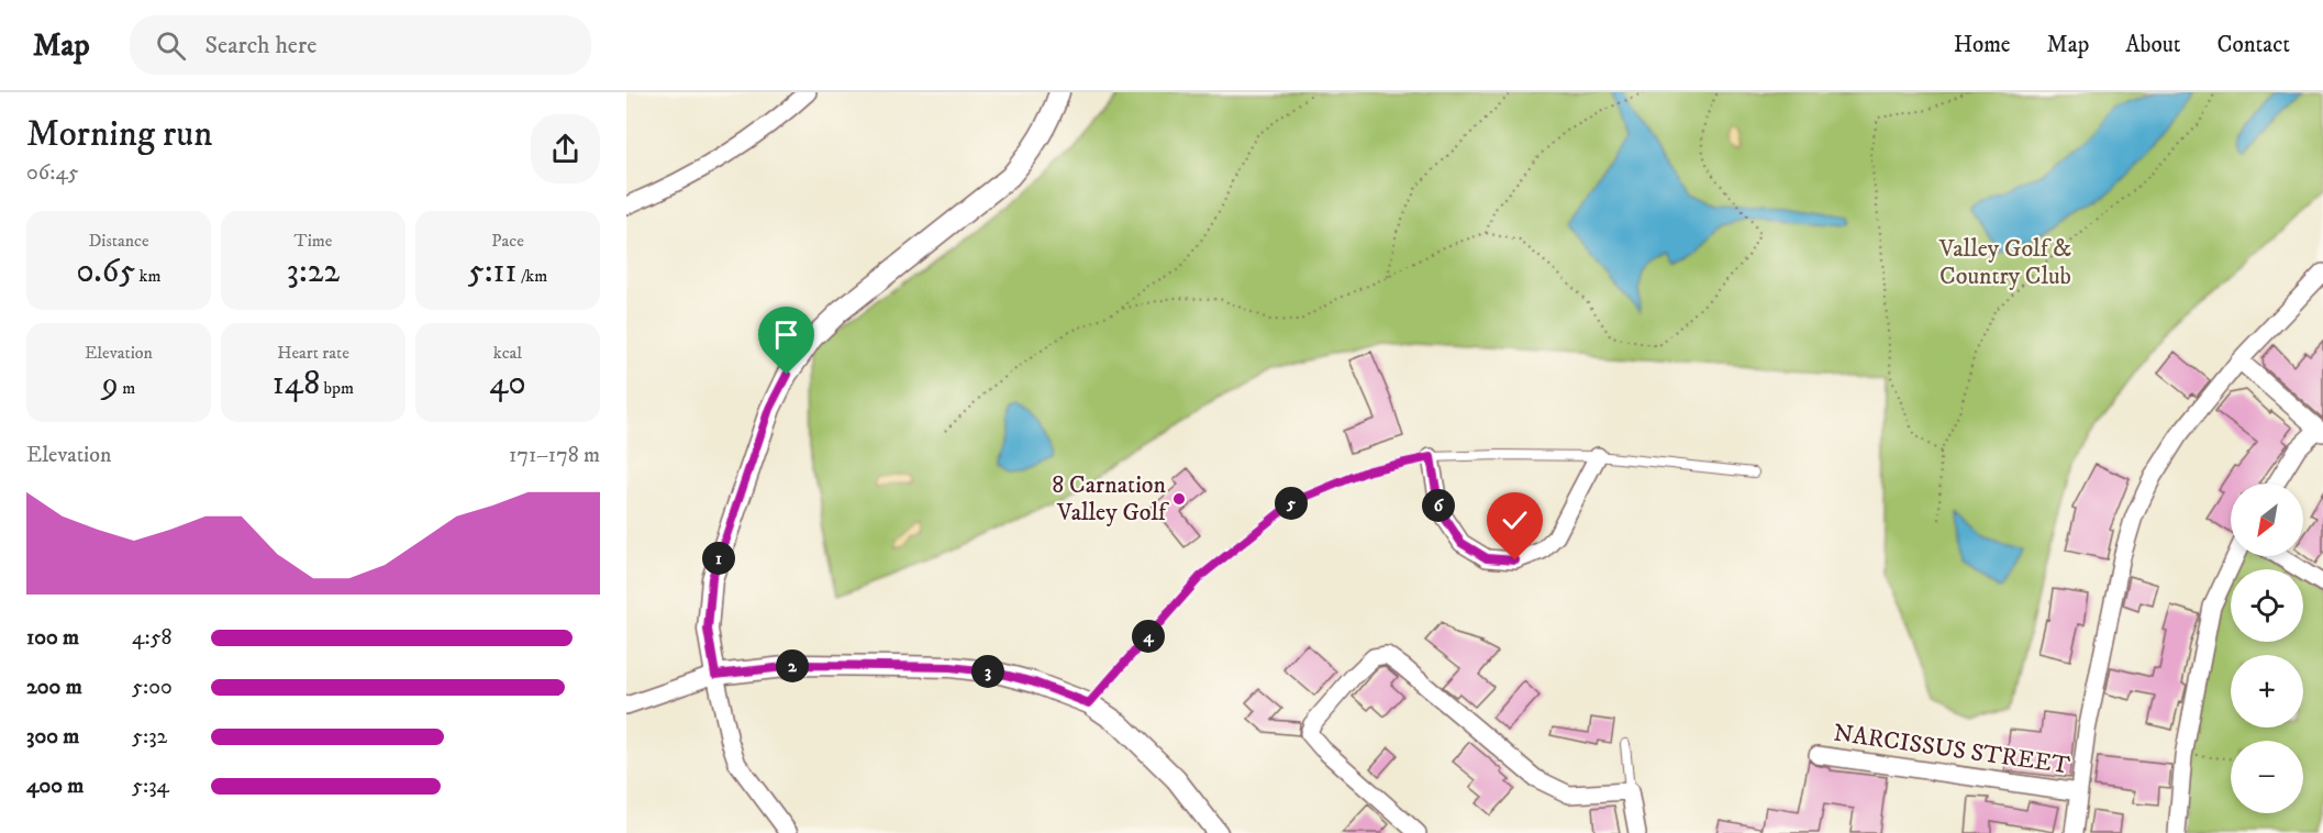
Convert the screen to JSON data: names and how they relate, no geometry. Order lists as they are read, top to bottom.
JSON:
{
  "streets": {
    "street": ["NARCISSUS STREET"]
  },
  "parks": ["Valley Golf & Country Club"],
  "places": ["8 Carnation Valley Golf"],
  "north": "bottom left",
  "page": {
    "header": "Map",
    "search": "Search here",
    "nav": [
      "Home",
      "Map",
      "About",
      "Contact"
    ],
    "heading": ["Morning run", "06:45"],
    "stats": [
      ["Distance", "0.65 km"],
      ["Time", "3:22"],
      ["Pace", "5:11 /km"],
      ["Elevation", "9 m"],
      ["Heart rate", "148 bpm"],
      ["kcal", "40"]
    ],
    "chart": ["Elevation", "171–178 m"],
    "map_buttons": ["+", "−"],
    "pins": [
      "5",
      "6",
      "1",
      "4",
      "2",
      "3"
    ],
    "list": [
      {
        "name": "100 m",
        "note": "4:58"
      },
      {
        "name": "200 m",
        "note": "5:00"
      },
      {
        "name": "300 m",
        "note": "5:32"
      },
      {
        "name": "400 m",
        "note": "5:34"
      }
    ]
  }
}
